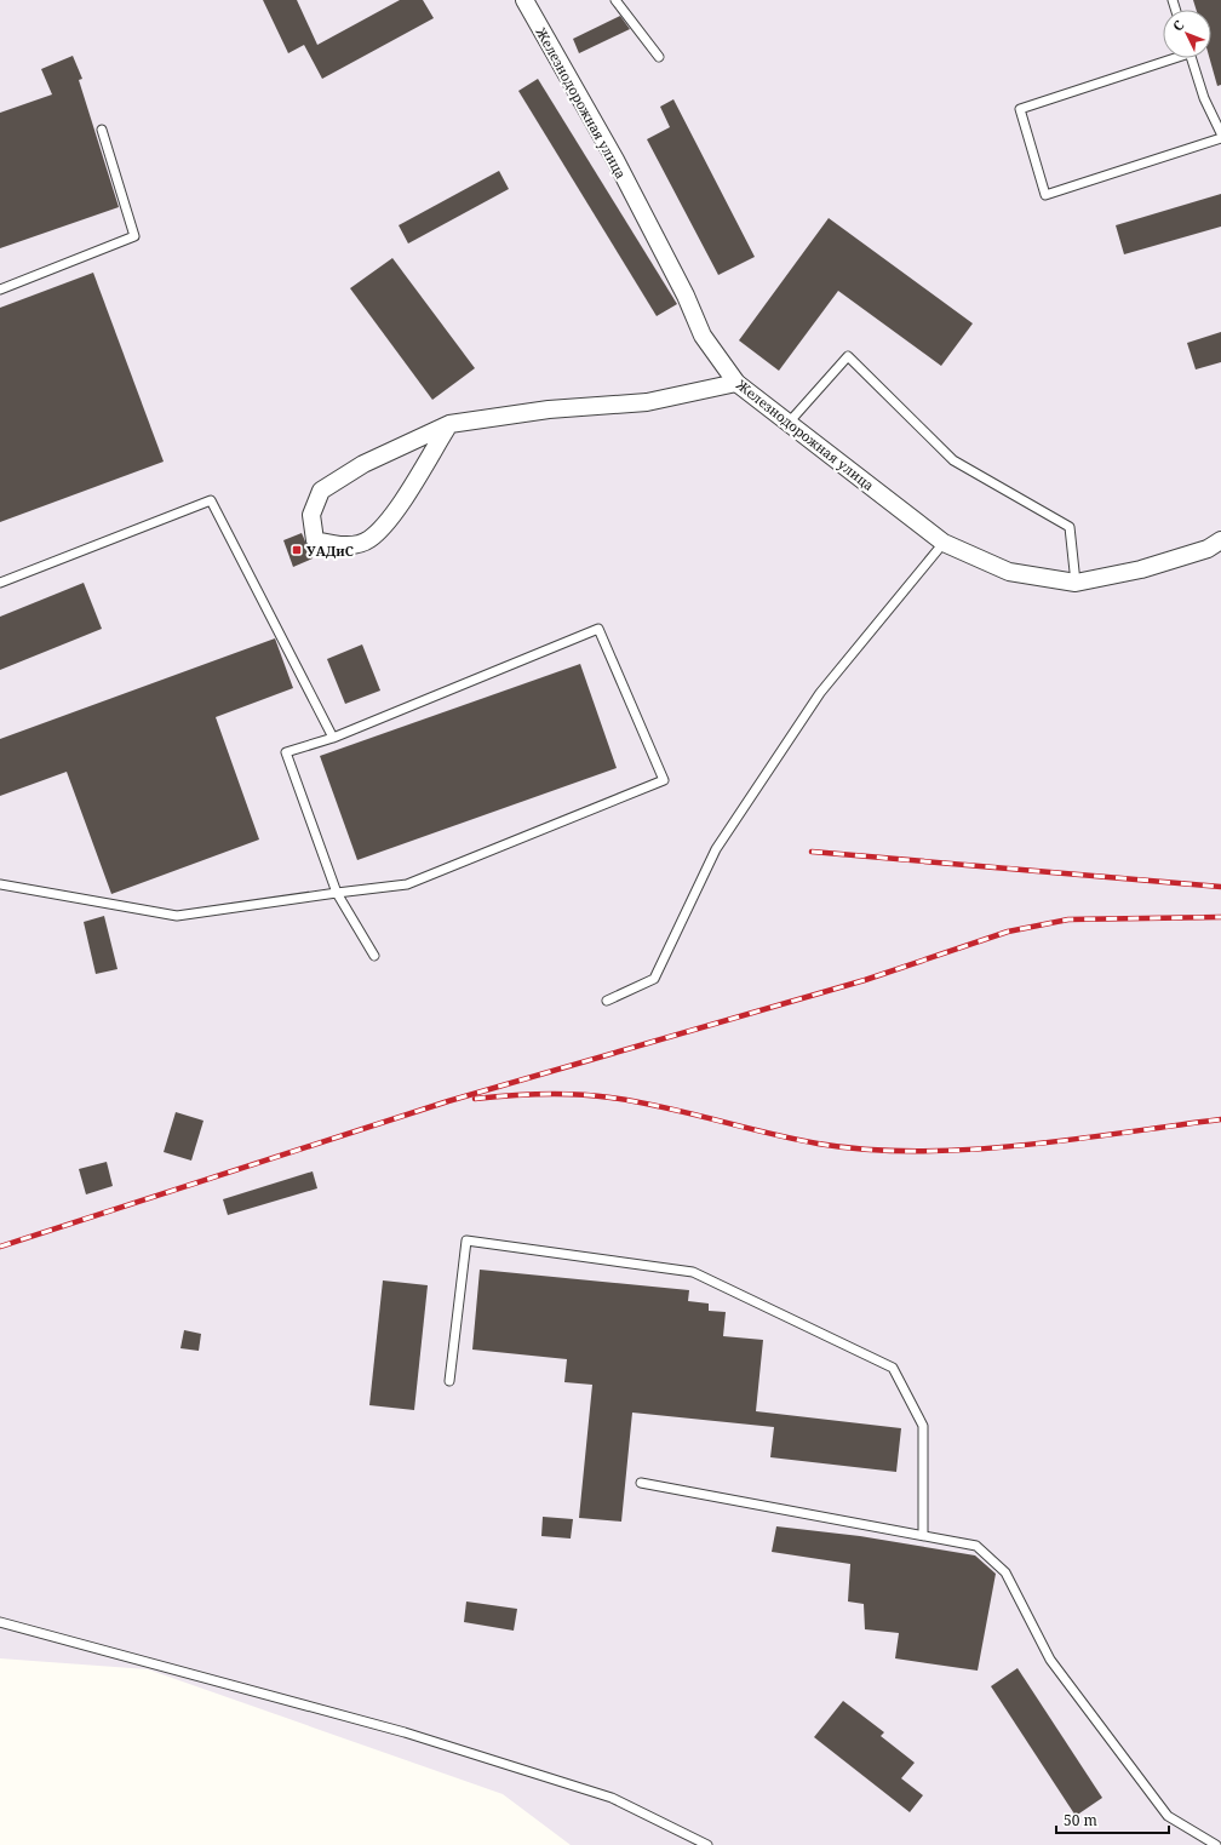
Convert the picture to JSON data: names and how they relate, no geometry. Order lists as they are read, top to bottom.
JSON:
{
  "streets": {
    "street": ["Железнодорожная улица"]
  },
  "places": {
    "transit": ["УАДиС"]
  },
  "scale_bar": "50 m",
  "north": "top left"
}
